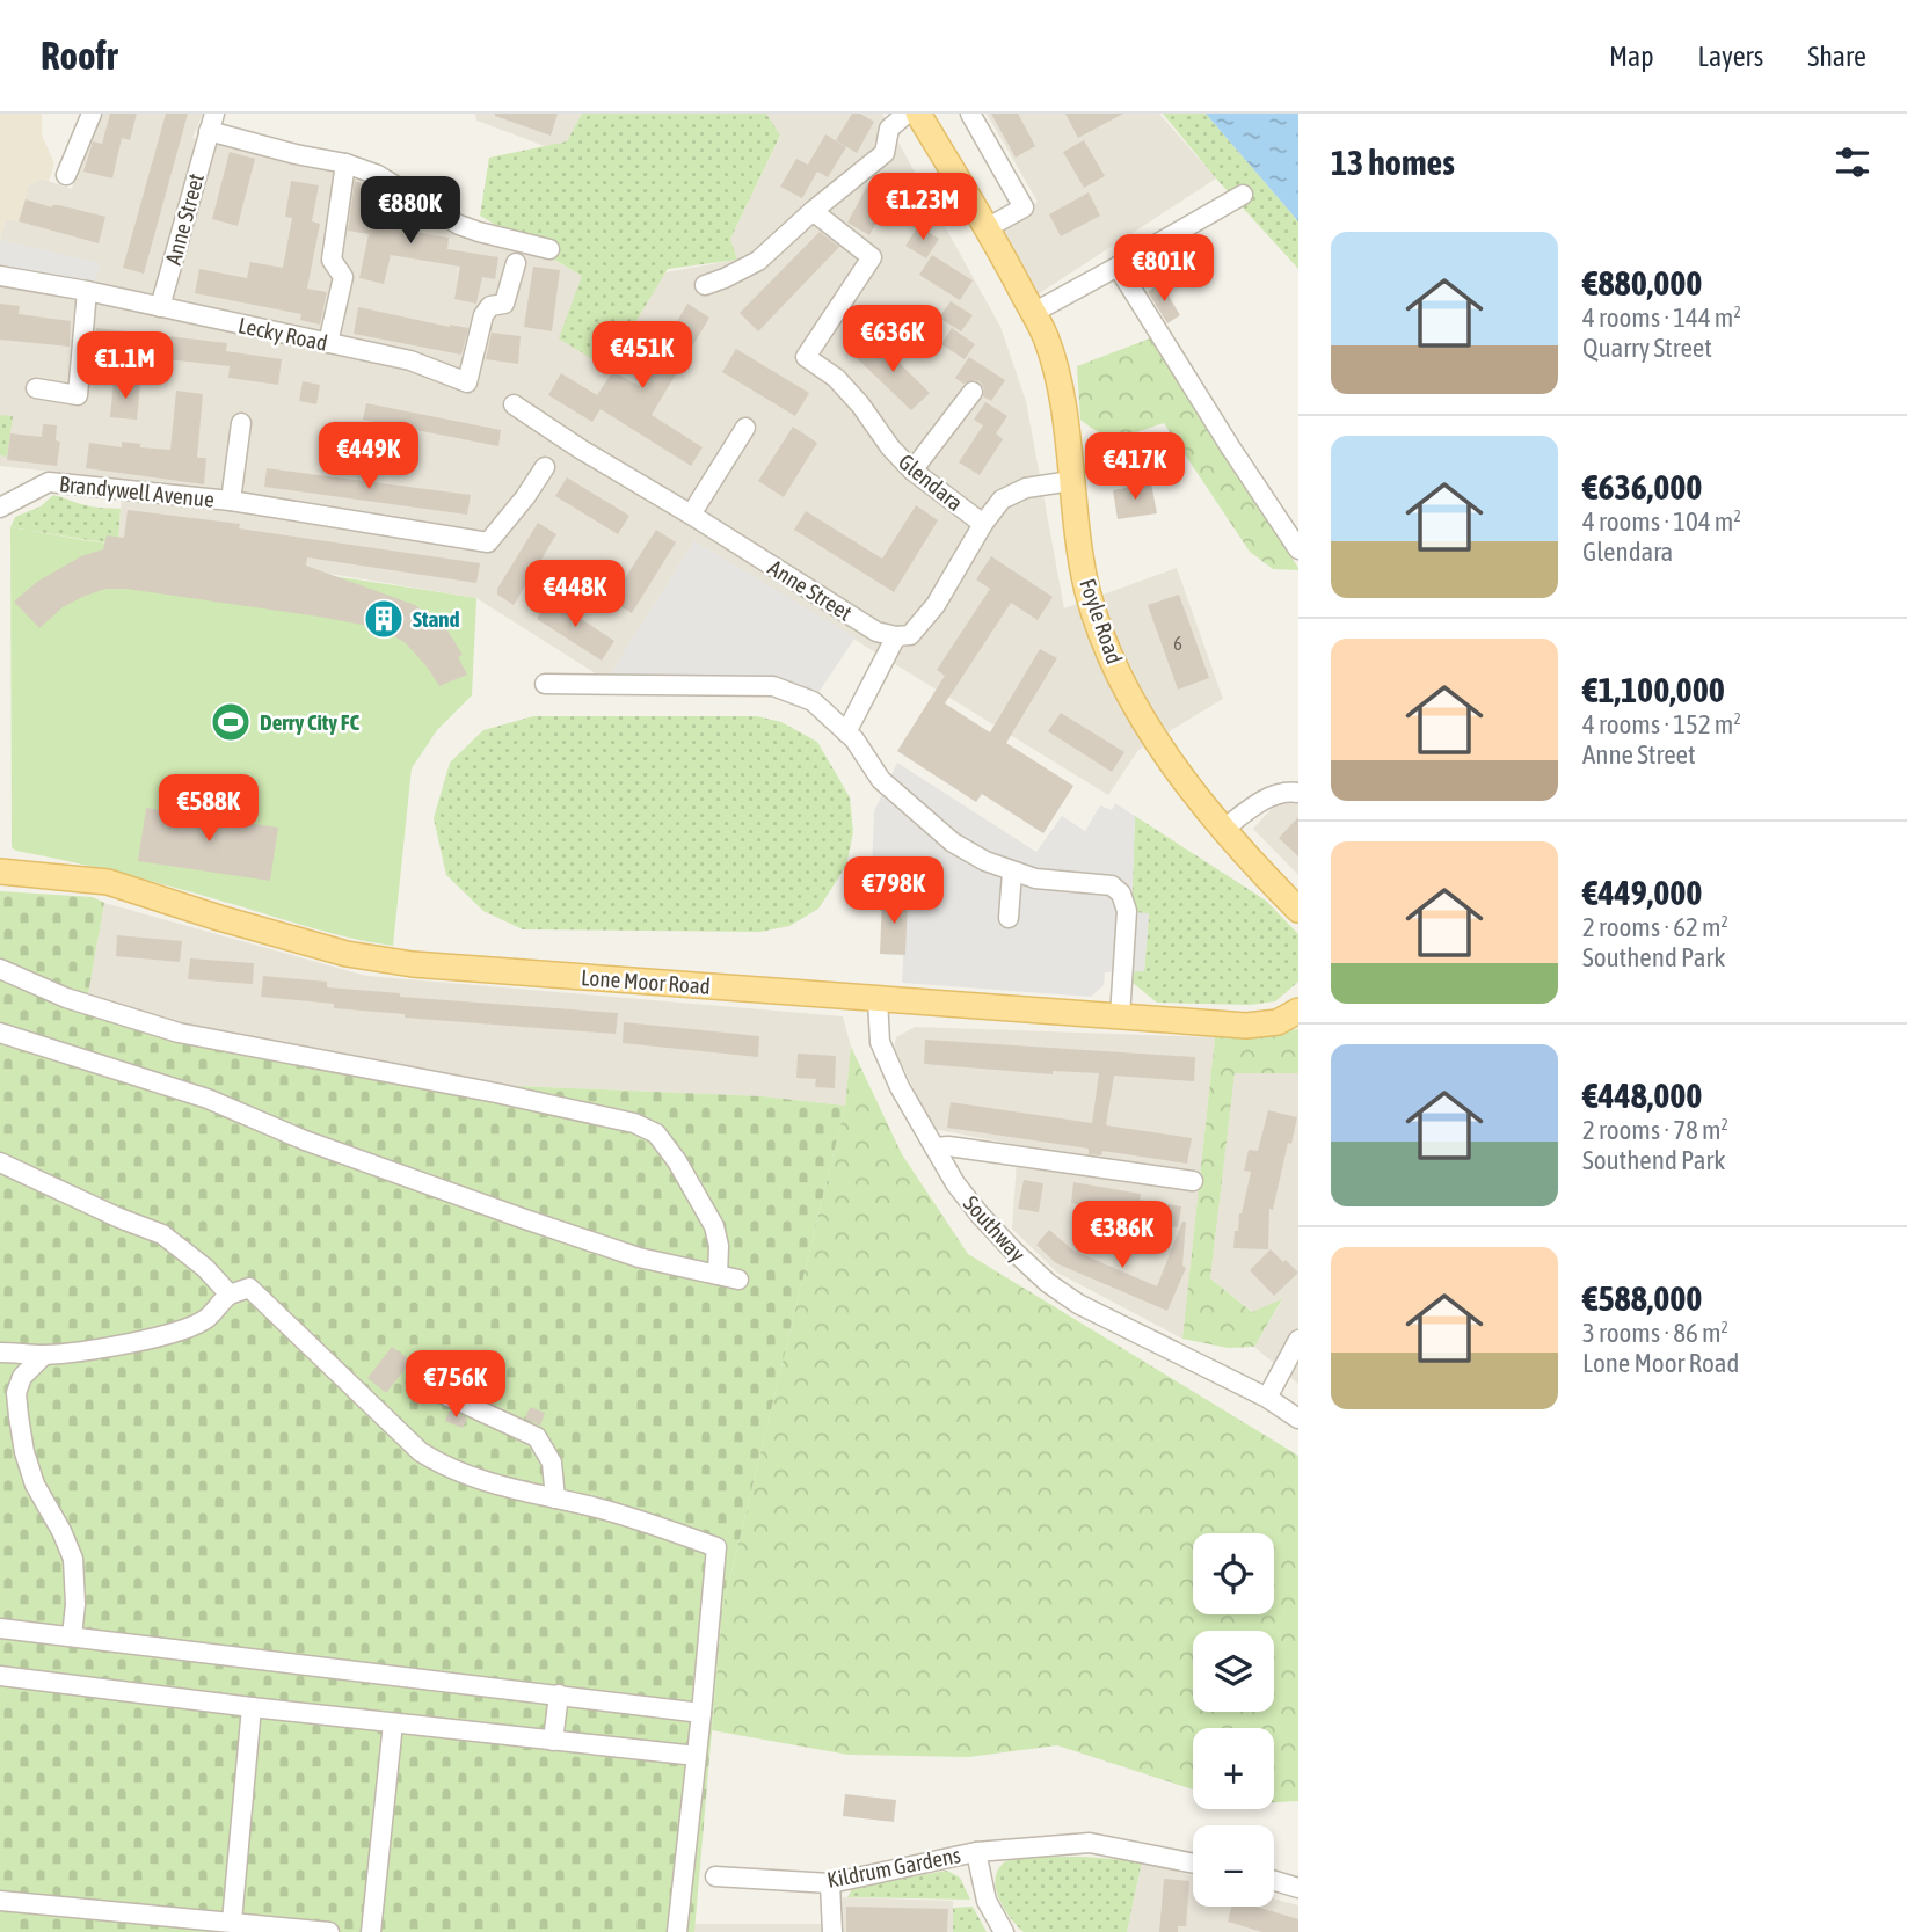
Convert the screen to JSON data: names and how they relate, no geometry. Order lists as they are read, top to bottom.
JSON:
{
  "streets": {
    "main road": ["Foyle Road", "Lone Moor Road"],
    "street": [
      "Anne Street",
      "Lecky Road",
      "Glendara",
      "Brandywell Avenue",
      "Southway",
      "Kildrum Gardens"
    ]
  },
  "crossings": [
    ["Anne Street", "Lecky Road"],
    ["Lone Moor Road", "Southway"]
  ],
  "places": {
    "building": ["Stand"],
    "sports": ["Derry City FC"]
  },
  "house_numbers": ["6"],
  "page": {
    "header": "Roofr",
    "nav": ["Map", "Layers", "Share"],
    "heading": "13 homes",
    "price": [
      "€1.23M",
      "€880K",
      "€801K",
      "€636K",
      "€451K",
      "€1.1M",
      "€449K",
      "€417K",
      "€448K",
      "€588K",
      "€798K",
      "€386K",
      "€756K"
    ],
    "list": [
      {
        "name": "€880,000",
        "note": "4 rooms · 144 m² · Quarry Street"
      },
      {
        "name": "€636,000",
        "note": "4 rooms · 104 m² · Glendara"
      },
      {
        "name": "€1,100,000",
        "note": "4 rooms · 152 m² · Anne Street"
      },
      {
        "name": "€449,000",
        "note": "2 rooms · 62 m² · Southend Park"
      },
      {
        "name": "€448,000",
        "note": "2 rooms · 78 m² · Southend Park"
      },
      {
        "name": "€588,000",
        "note": "3 rooms · 86 m² · Lone Moor Road"
      }
    ],
    "map_buttons": ["+", "−"]
  }
}
